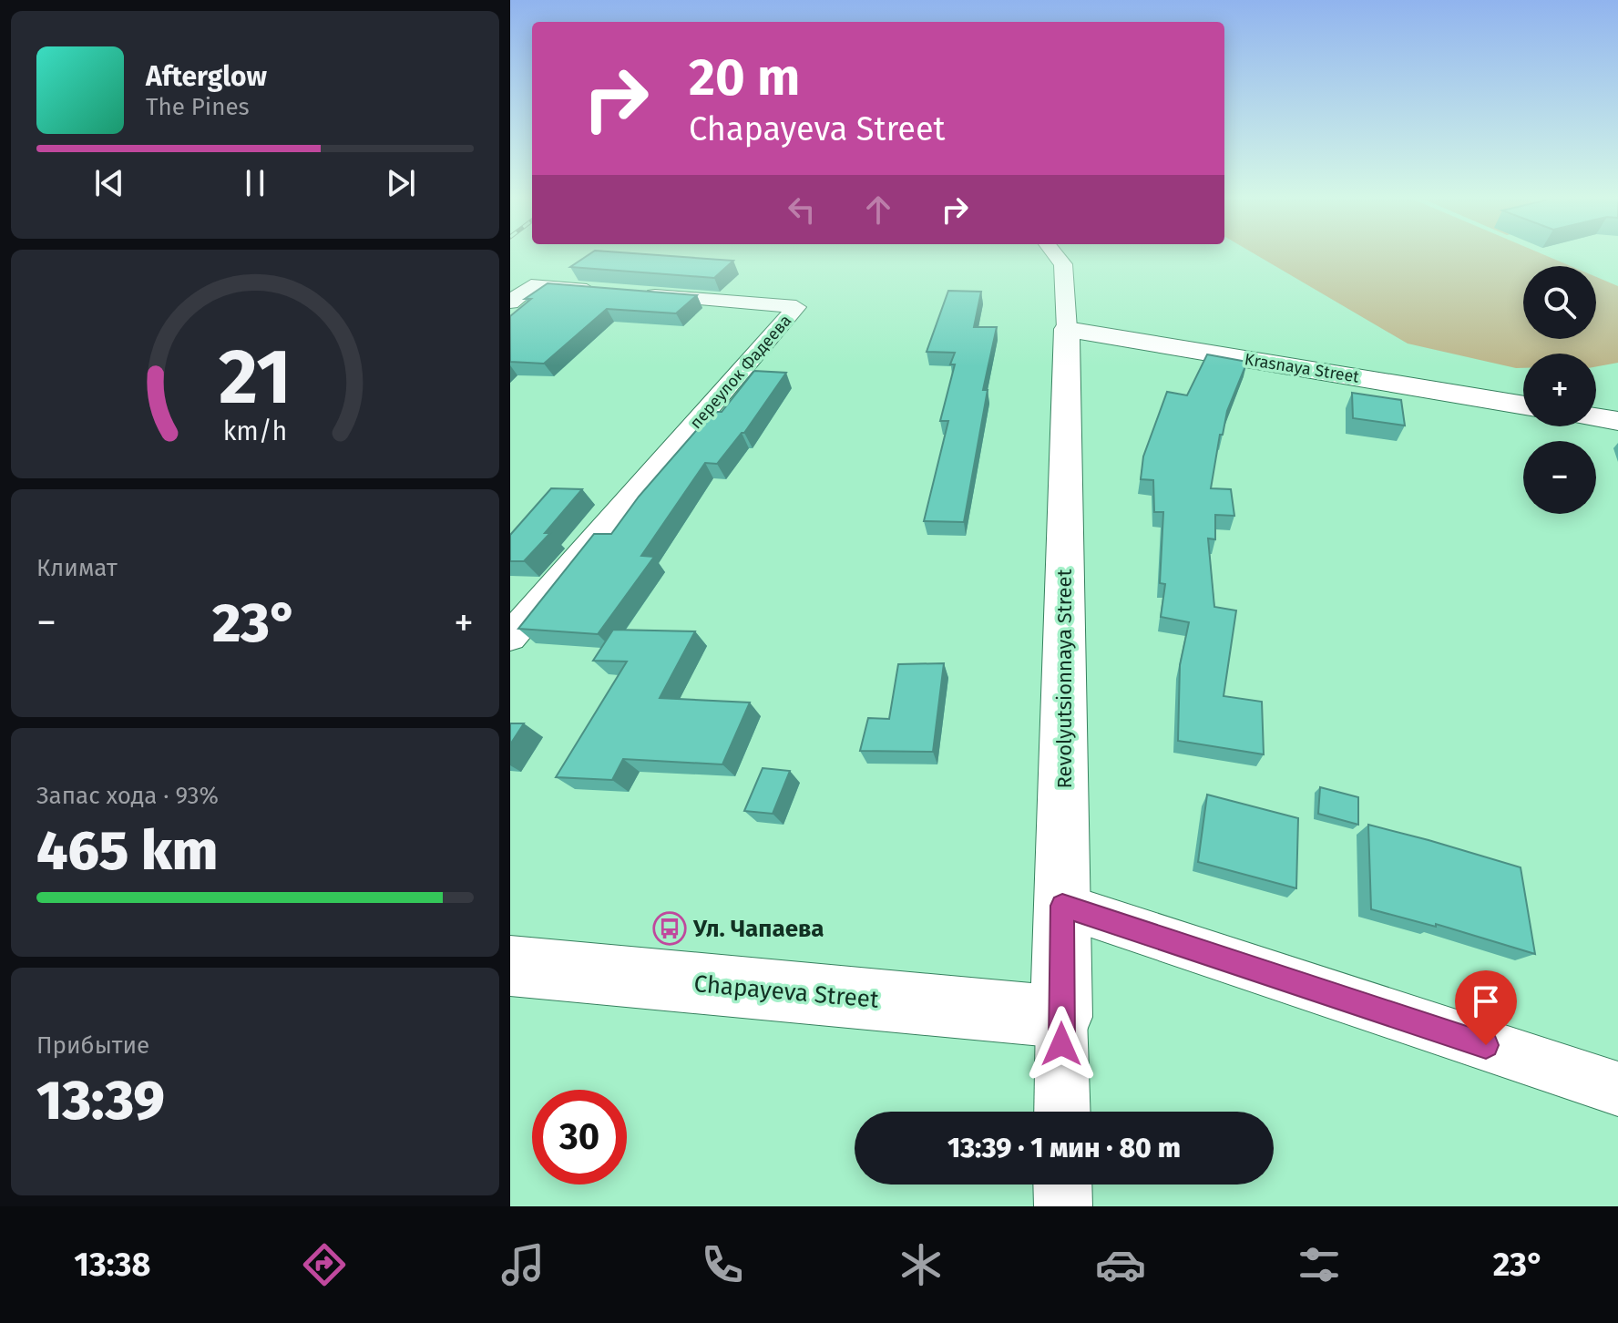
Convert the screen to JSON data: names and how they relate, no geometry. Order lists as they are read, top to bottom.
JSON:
{
  "streets": {
    "main road": ["Krasnaya Street", "Revolyutsionnaya Street", "Chapayeva Street"],
    "street": ["переулок Фадеева"]
  },
  "crossings": [
    ["Krasnaya Street", "Revolyutsionnaya Street"],
    ["Revolyutsionnaya Street", "Chapayeva Street"]
  ],
  "places": {
    "bus stop": ["Ул. Чапаева"]
  },
  "page": {
    "turn": ["20 m", "Chapayeva Street"],
    "song": ["Afterglow", "The Pines"],
    "map_buttons": ["+", "−"],
    "tile": [
      "Климат",
      ["Запас хода · 93%", "465 km"],
      ["Прибытие", "13:39"]
    ],
    "heat": ["−", "23°", "+"],
    "limit": "30",
    "trip": "13:39 · 1 мин · 80 m",
    "tabs": ["13:38", "23°"],
    "gauge": ["21", "km/h"]
  }
}
